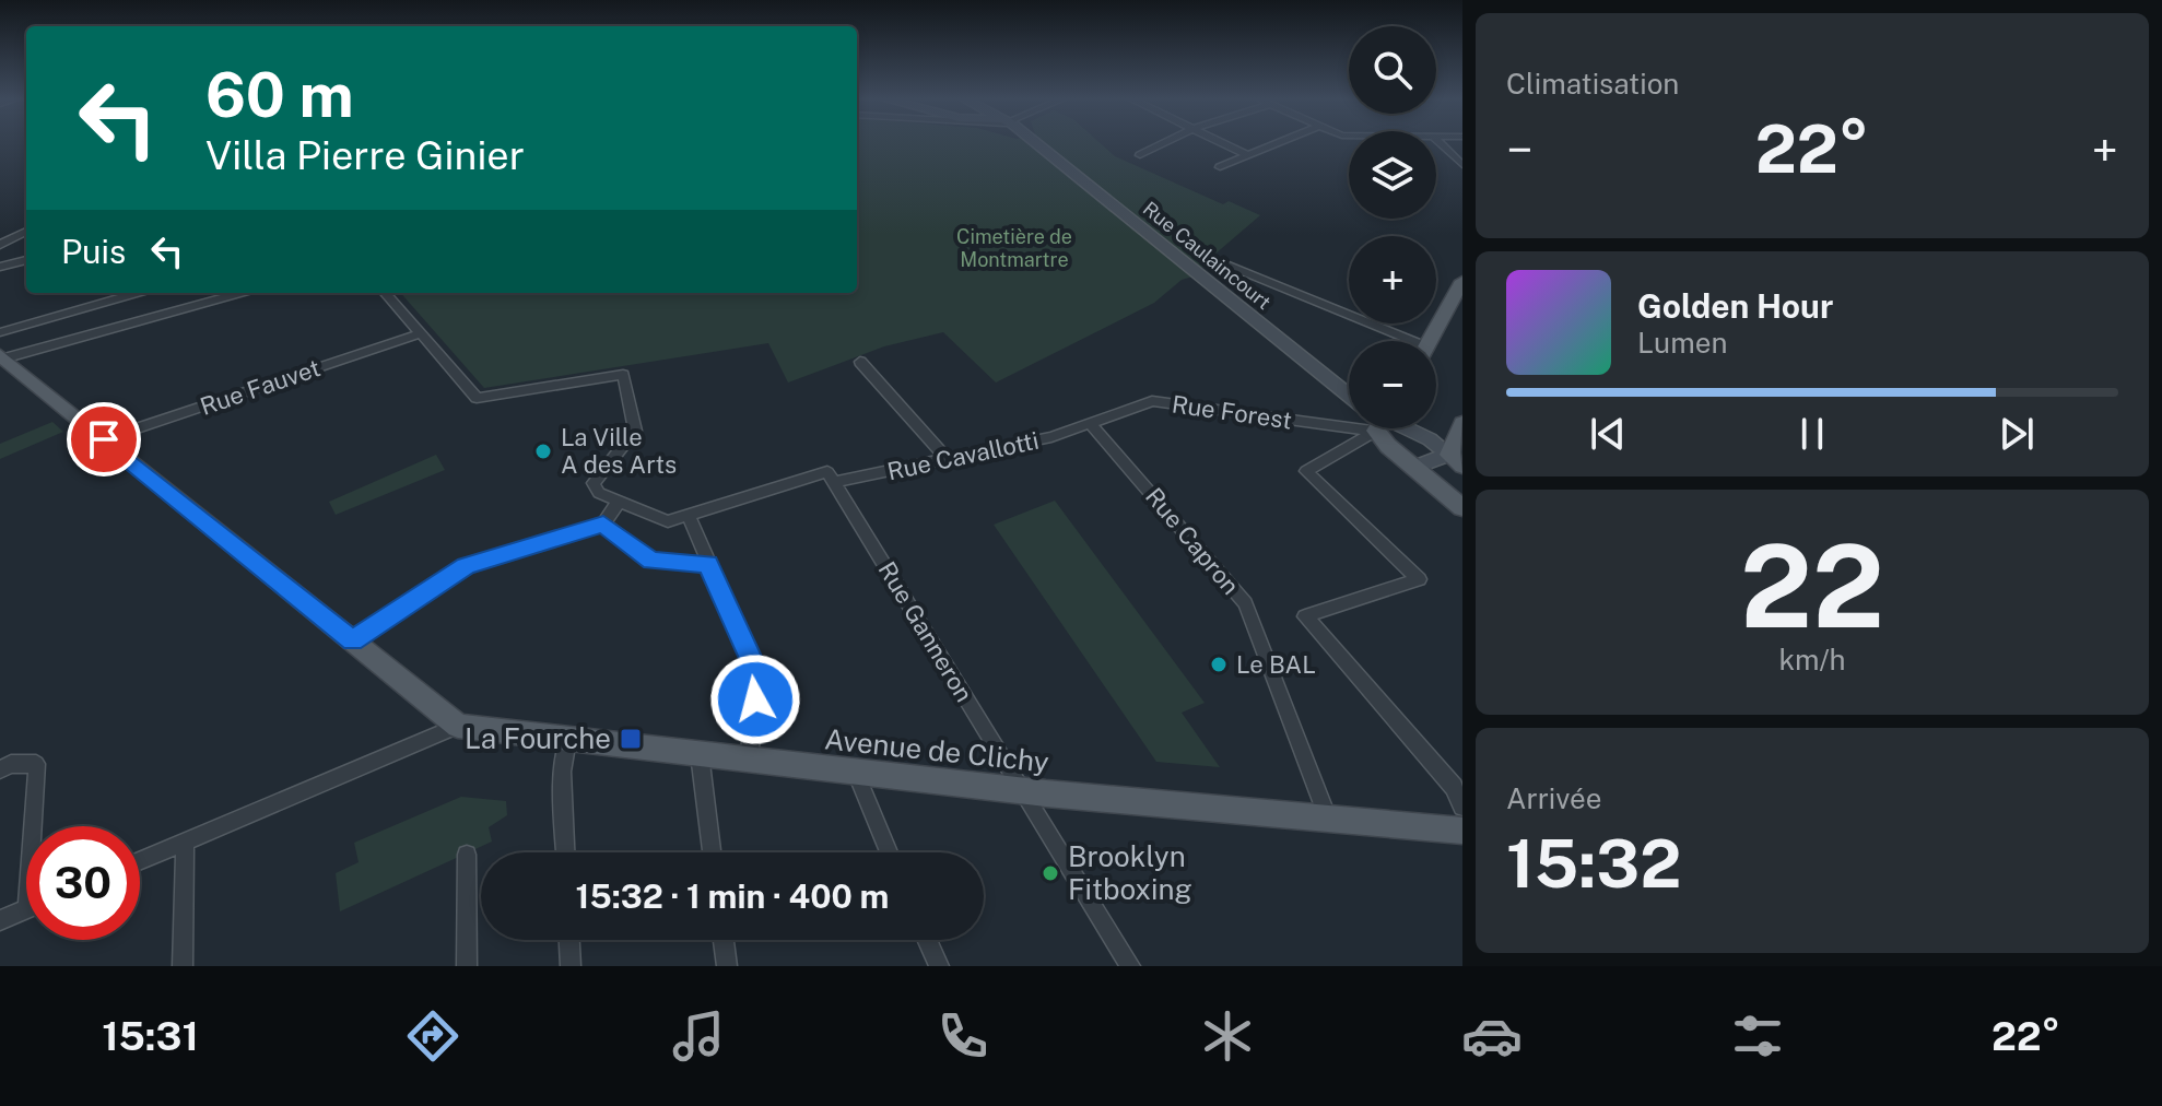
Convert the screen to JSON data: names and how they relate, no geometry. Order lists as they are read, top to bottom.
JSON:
{
  "streets": {
    "main road": ["Avenue de Clichy"],
    "street": [
      "Rue Caulaincourt",
      "Rue Fauvet",
      "Rue Forest",
      "Rue Cavallotti",
      "Rue Capron",
      "Rue Ganneron"
    ]
  },
  "crossings": [
    ["Rue Forest", "Rue Cavallotti"],
    ["Rue Forest", "Rue Capron"],
    ["Rue Cavallotti", "Rue Capron"],
    ["Rue Cavallotti", "Rue Ganneron"],
    ["Rue Capron", "Avenue de Clichy"],
    ["Rue Ganneron", "Avenue de Clichy"]
  ],
  "parks": ["Cimetière de Montmartre"],
  "places": {
    "other": ["La Ville A des Arts", "Le BAL", "Brooklyn Fitboxing"],
    "transit": ["La Fourche"]
  },
  "page": {
    "tile": [
      "Climatisation",
      ["22", "km/h"],
      ["Arrivée", "15:32"]
    ],
    "map_buttons": ["+", "−"],
    "turn": ["60 m", "Villa Pierre Ginier"],
    "heat": ["−", "22°", "+"],
    "then": "Puis",
    "song": ["Golden Hour", "Lumen"],
    "limit": "30",
    "trip": "15:32 · 1 min · 400 m",
    "tabs": ["15:31", "22°"]
  }
}
